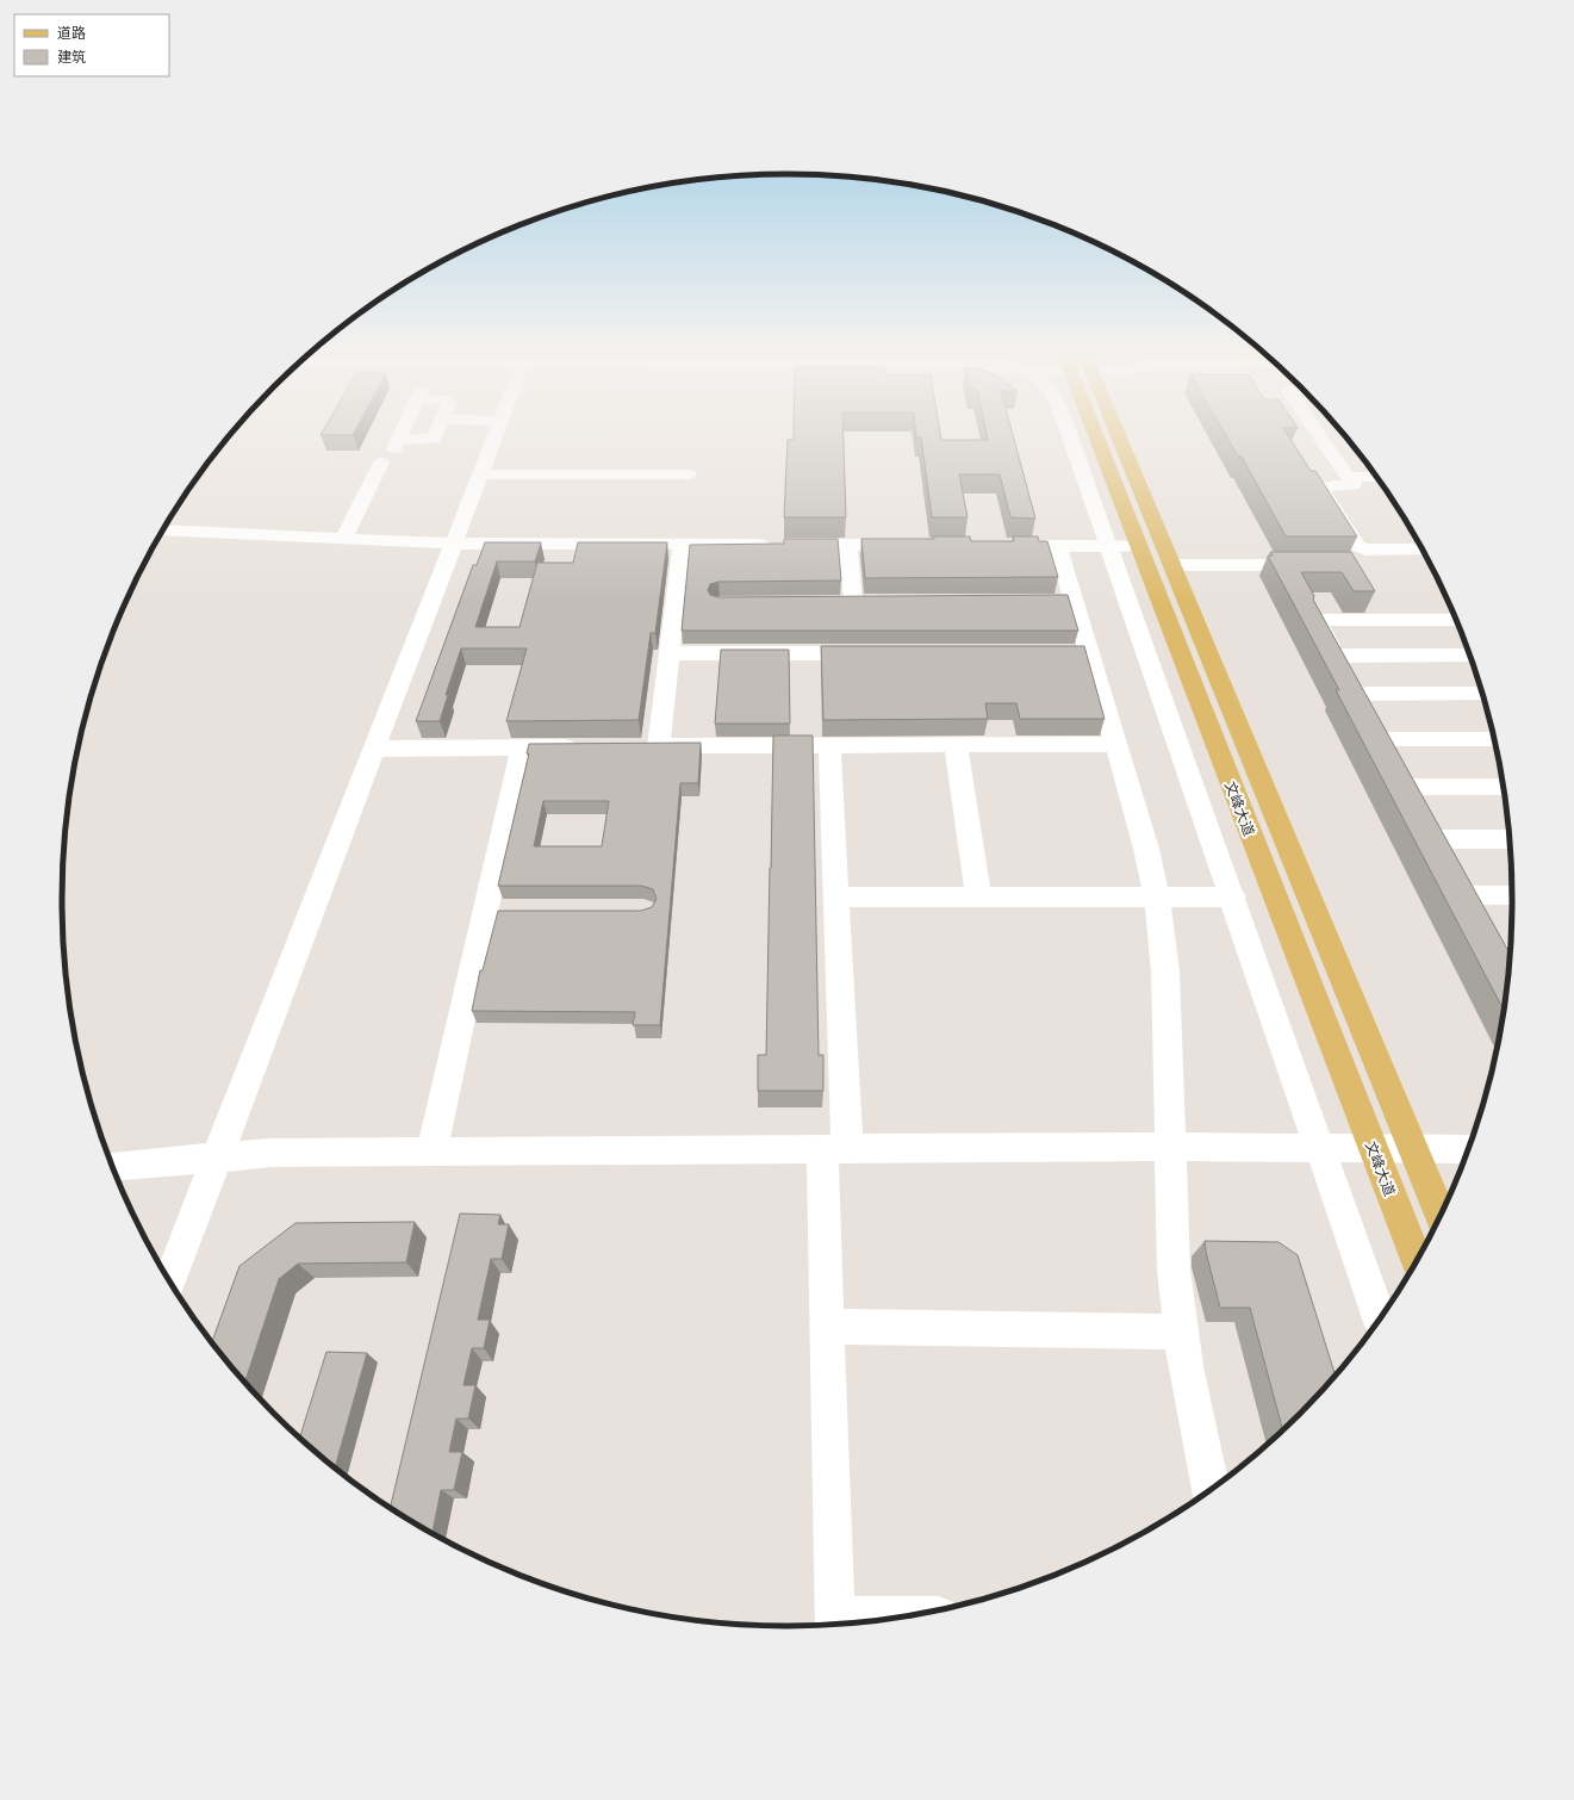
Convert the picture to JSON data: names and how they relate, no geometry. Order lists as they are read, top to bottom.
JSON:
{
  "streets": {
    "main road": ["文峰大道"]
  },
  "legend": ["道路", "建筑"]
}
